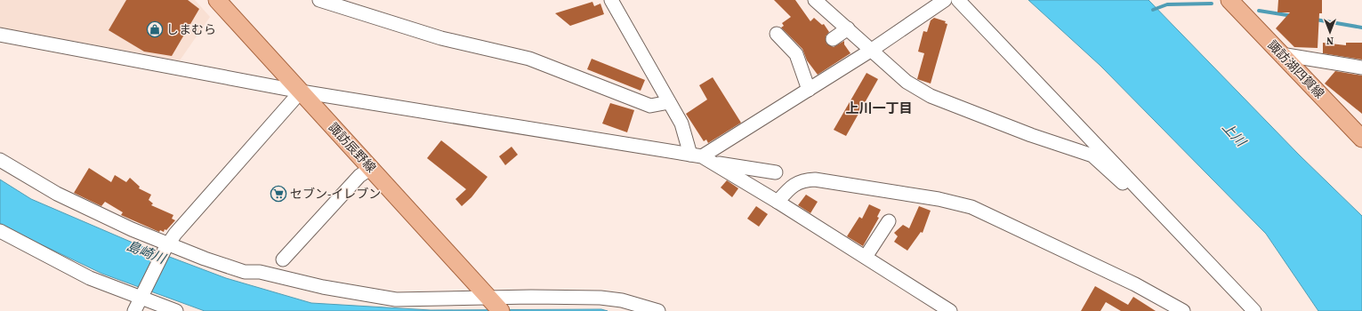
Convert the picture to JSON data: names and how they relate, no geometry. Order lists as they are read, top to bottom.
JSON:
{
  "streets": {
    "main road": ["諏訪湖四賀線", "諏訪辰野線"]
  },
  "districts": ["上川一丁目"],
  "water": ["上川", "島崎川"],
  "places": {
    "shop": ["しまむら"],
    "supermarket": ["セブン-イレブン"]
  },
  "north": "bottom"
}
